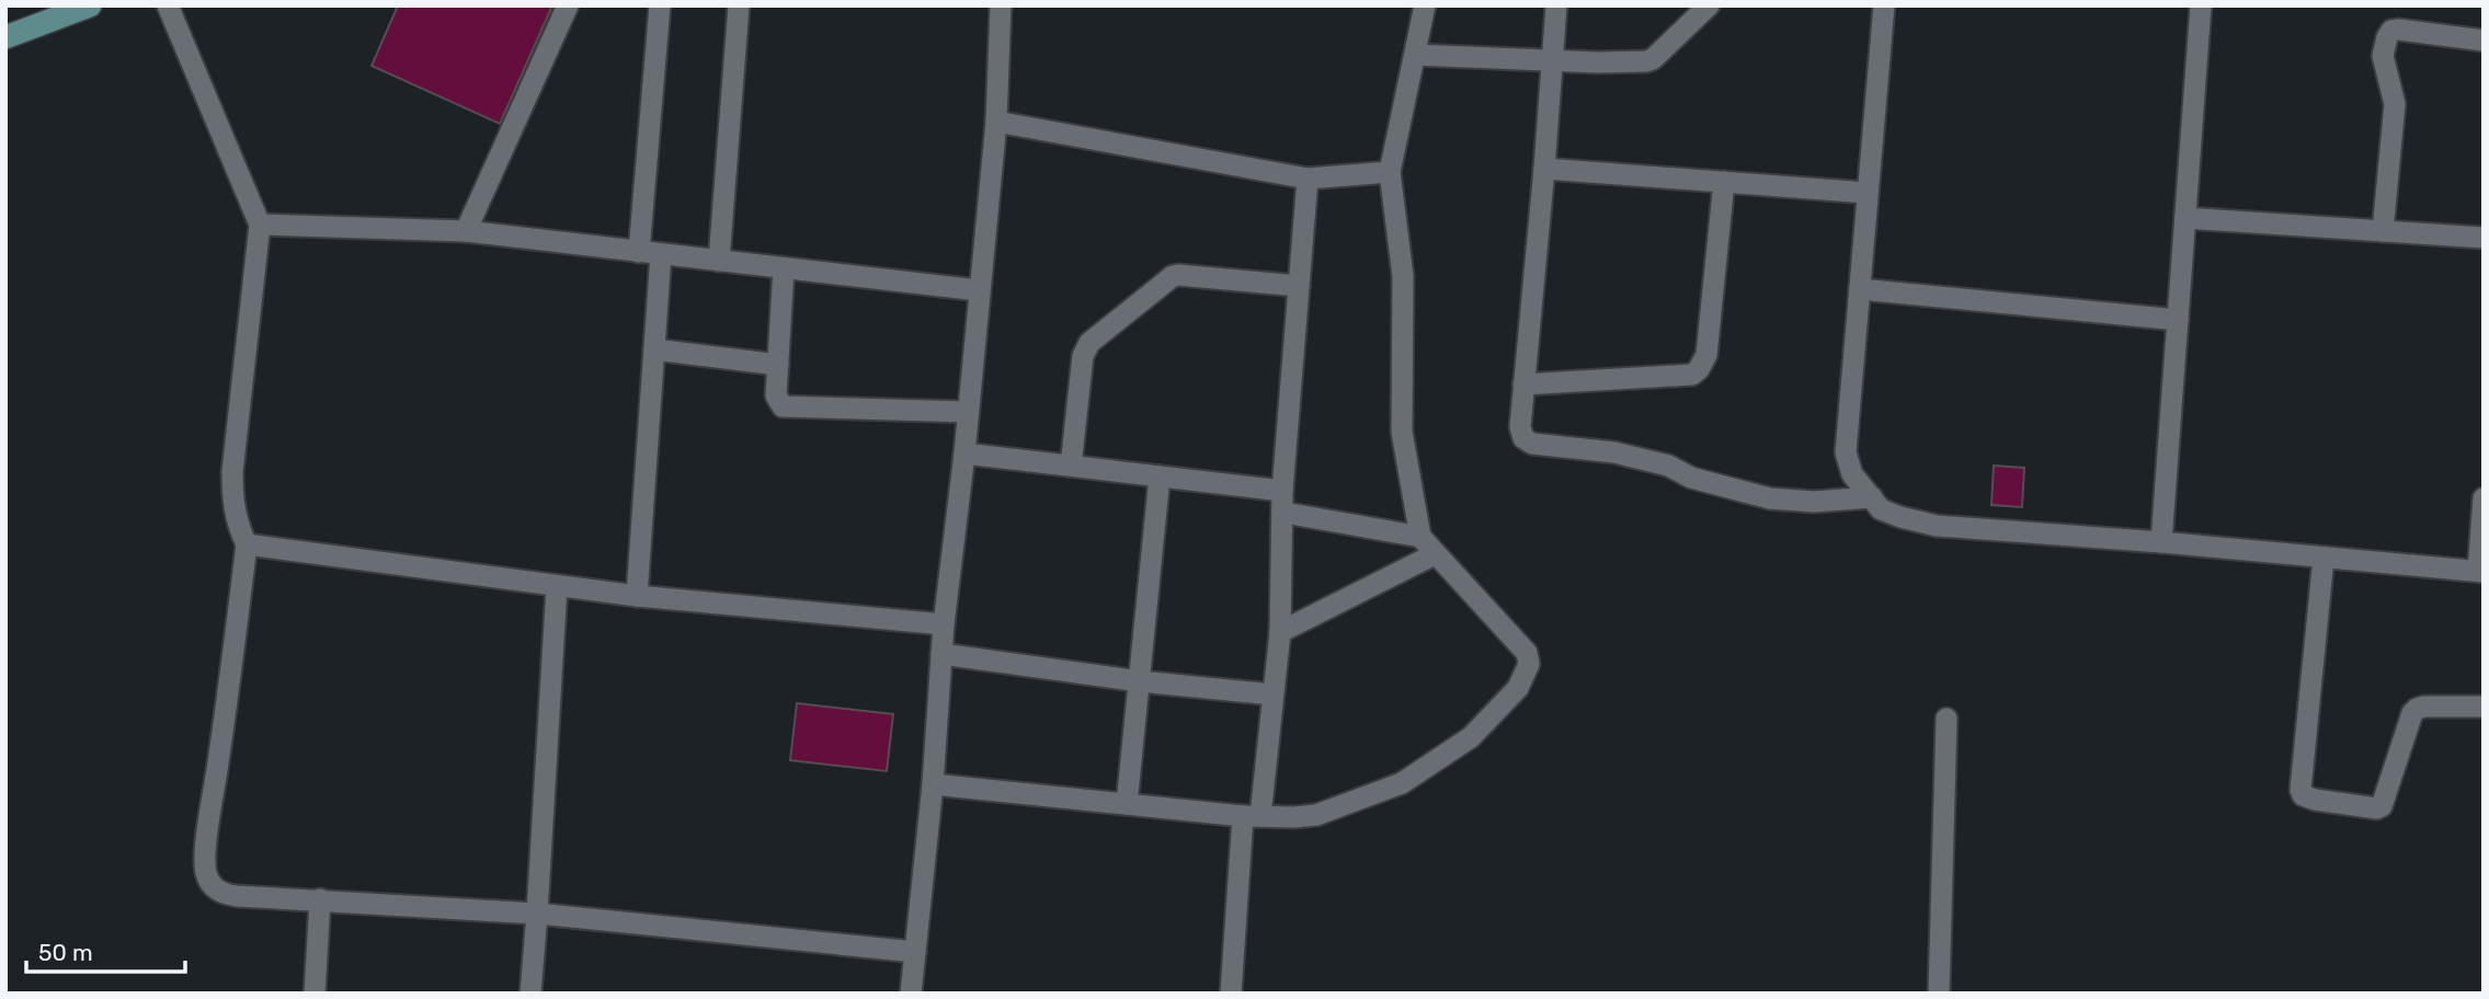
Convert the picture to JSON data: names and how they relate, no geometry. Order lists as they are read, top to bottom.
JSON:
{
  "scale_bar": "50 m"
}
